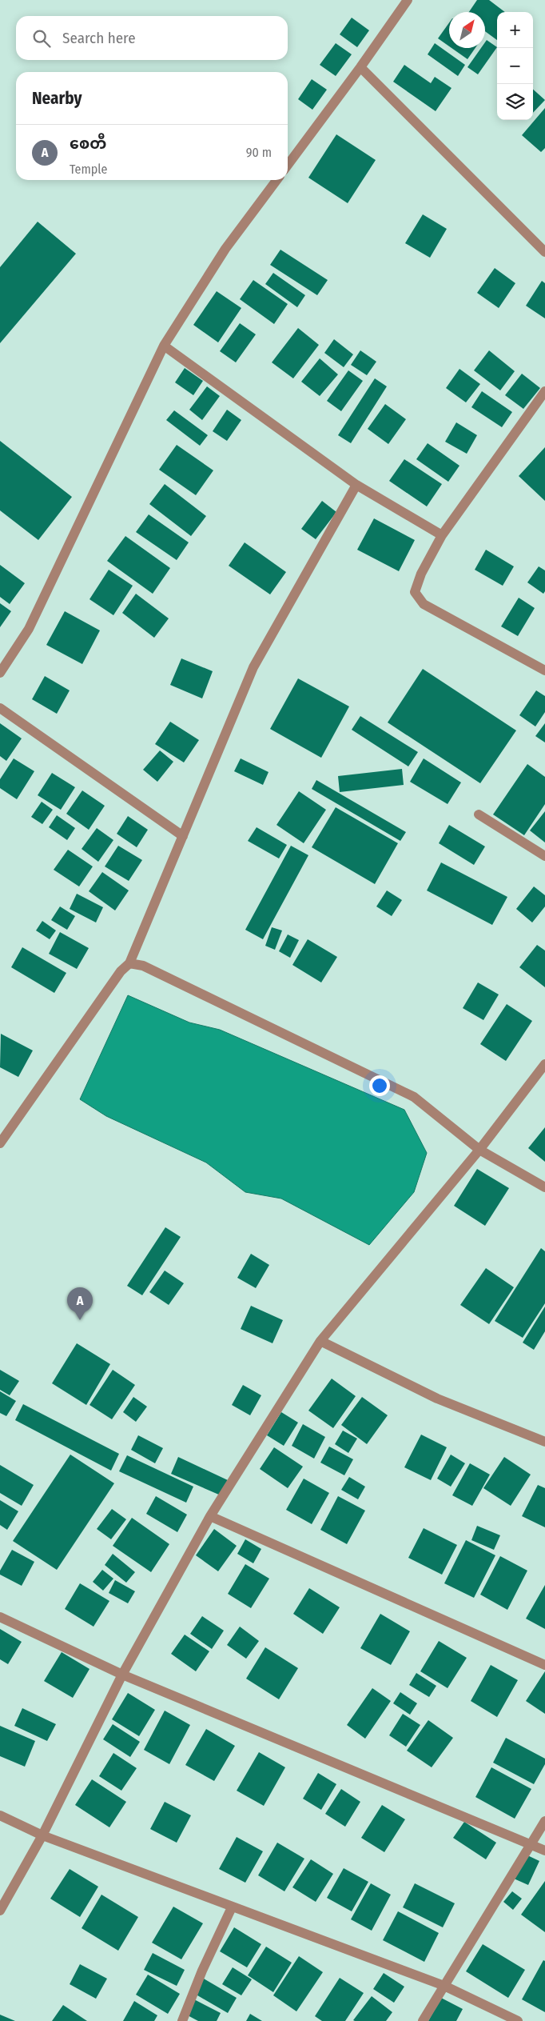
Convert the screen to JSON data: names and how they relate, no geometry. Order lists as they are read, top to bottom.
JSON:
{
  "north": "top right",
  "page": {
    "map_buttons": ["+", "−"],
    "search": "Search here",
    "heading": "Nearby",
    "list": [
      {
        "mark": "A",
        "name": "စေတီ",
        "note": "Temple",
        "value": "90 m"
      }
    ],
    "pins": "A"
  }
}
